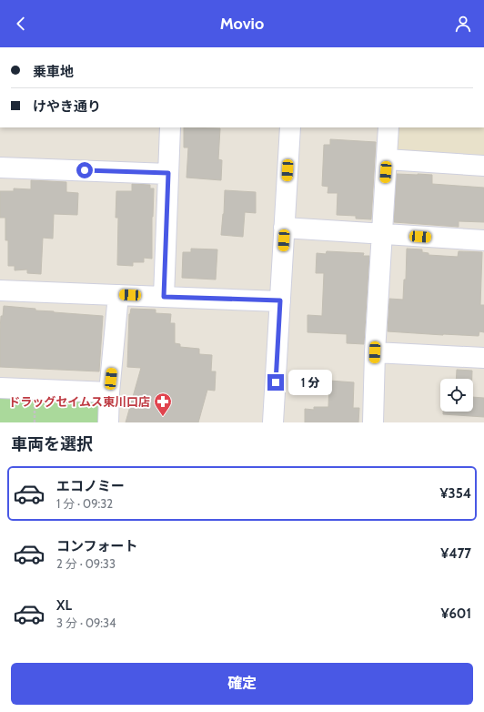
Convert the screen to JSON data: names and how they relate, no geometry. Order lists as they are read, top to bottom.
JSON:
{
  "places": {
    "pharmacy": ["ドラッグセイムス東川口店"]
  },
  "page": {
    "header": "Movio",
    "banner": ["乗車地", "けやき通り"],
    "bubble": "1 分",
    "heading": "車両を選択",
    "list": [
      {
        "name": "エコノミー",
        "note": "1 分 · 09:32",
        "value": "¥354"
      },
      {
        "name": "コンフォート",
        "note": "2 分 · 09:33",
        "value": "¥477"
      },
      {
        "name": "XL",
        "note": "3 分 · 09:34",
        "value": "¥601"
      }
    ],
    "buttons": "確定"
  }
}
